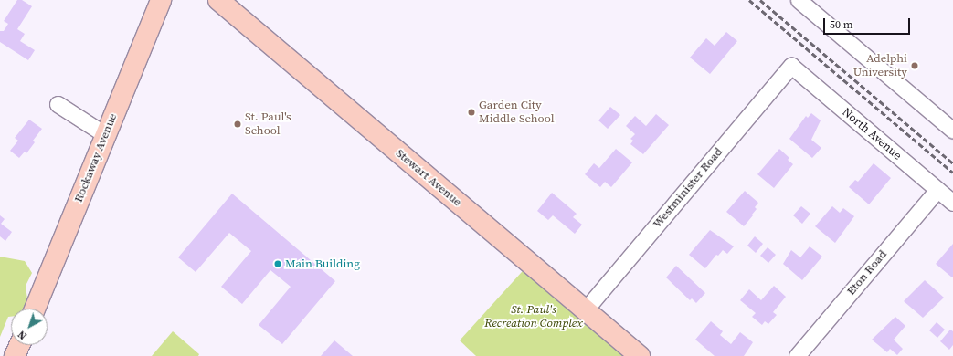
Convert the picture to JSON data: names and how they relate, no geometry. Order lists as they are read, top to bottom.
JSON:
{
  "streets": {
    "main road": ["Rockaway Avenue", "Stewart Avenue"],
    "street": ["North Avenue", "Westminister Road", "Eton Road"]
  },
  "crossings": [
    ["North Avenue", "Westminister Road"],
    ["North Avenue", "Eton Road"],
    ["Stewart Avenue", "Westminister Road"]
  ],
  "parks": ["St. Paul's Recreation Complex"],
  "places": [
    "Adelphi University",
    "Garden City Middle School",
    "St. Paul's School",
    "Main Building"
  ],
  "scale_bar": "50 m",
  "north": "bottom left"
}
